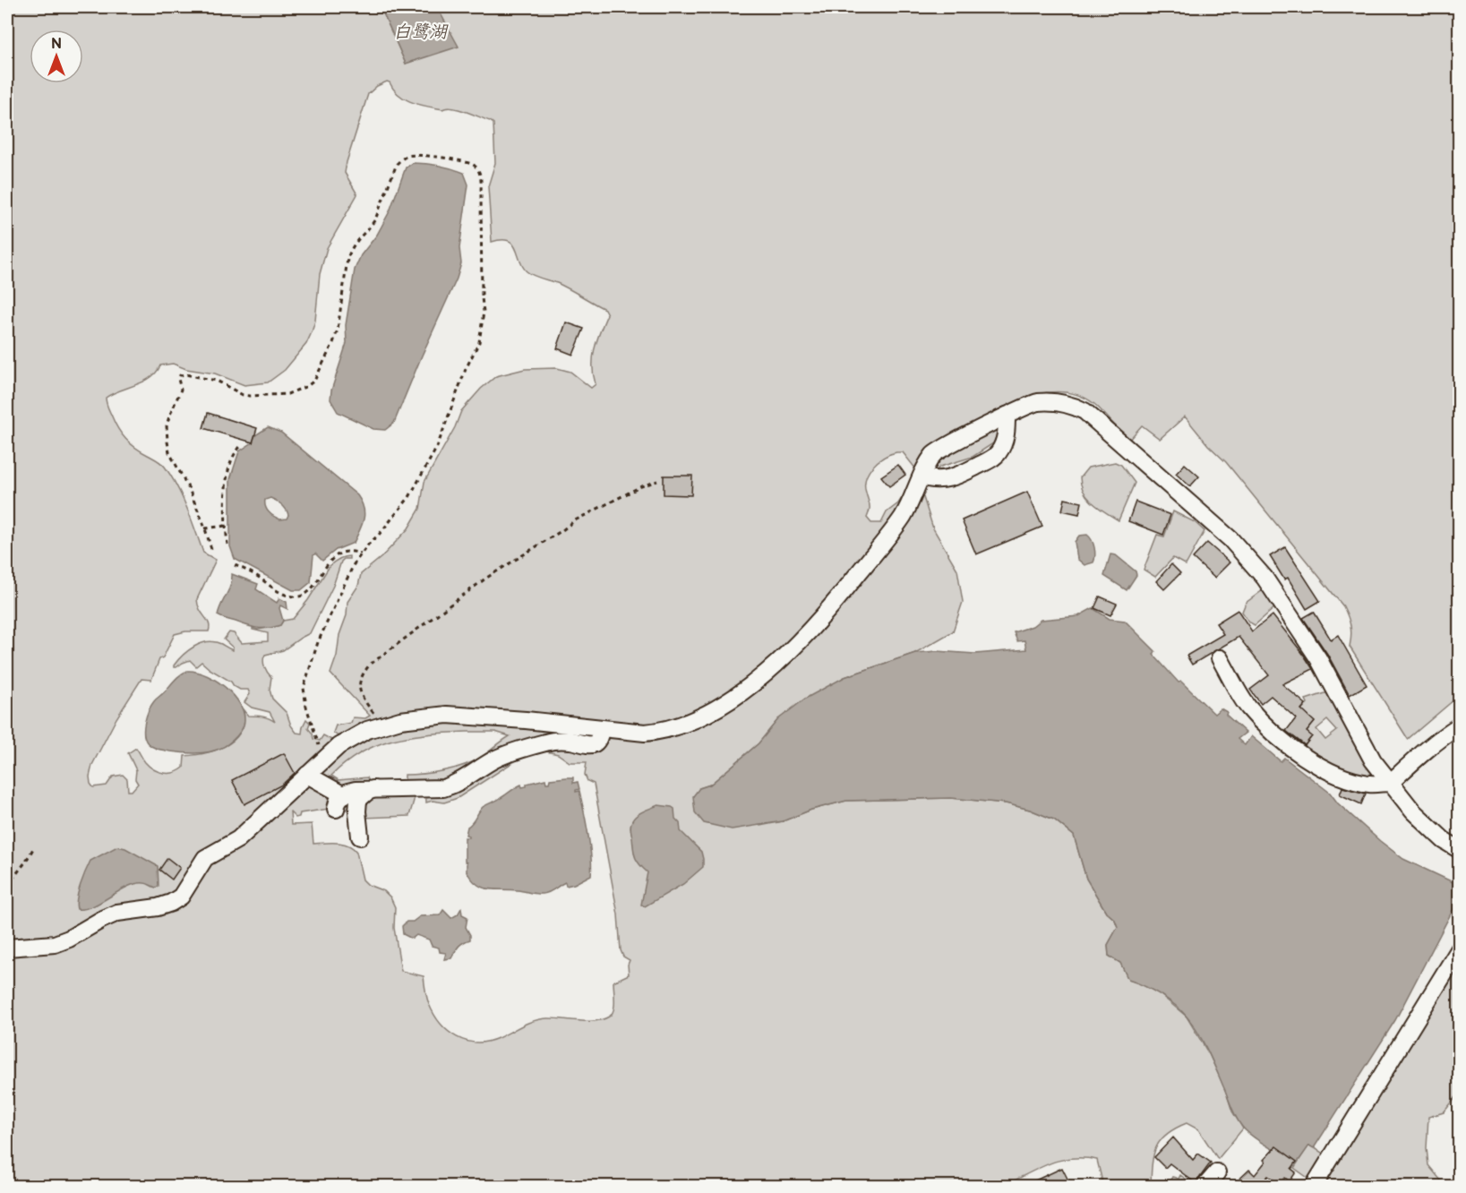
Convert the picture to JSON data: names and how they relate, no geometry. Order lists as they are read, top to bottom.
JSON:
{
  "water": ["白鹭湖"],
  "north": "top"
}
